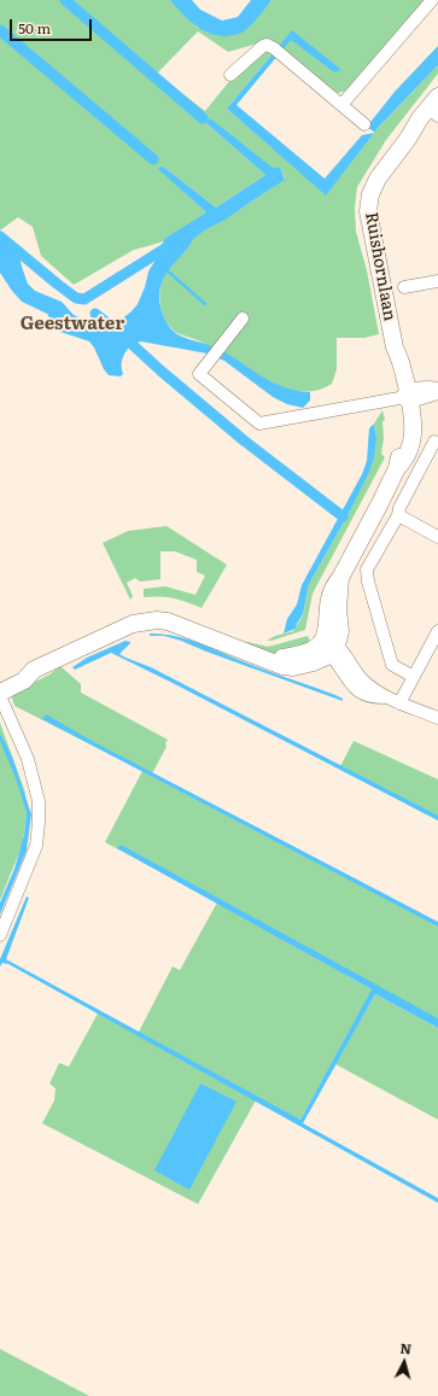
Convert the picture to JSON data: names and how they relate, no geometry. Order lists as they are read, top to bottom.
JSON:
{
  "streets": {
    "main road": ["Ruishornlaan"]
  },
  "districts": ["Geestwater"],
  "scale_bar": "50 m",
  "north": "top"
}
